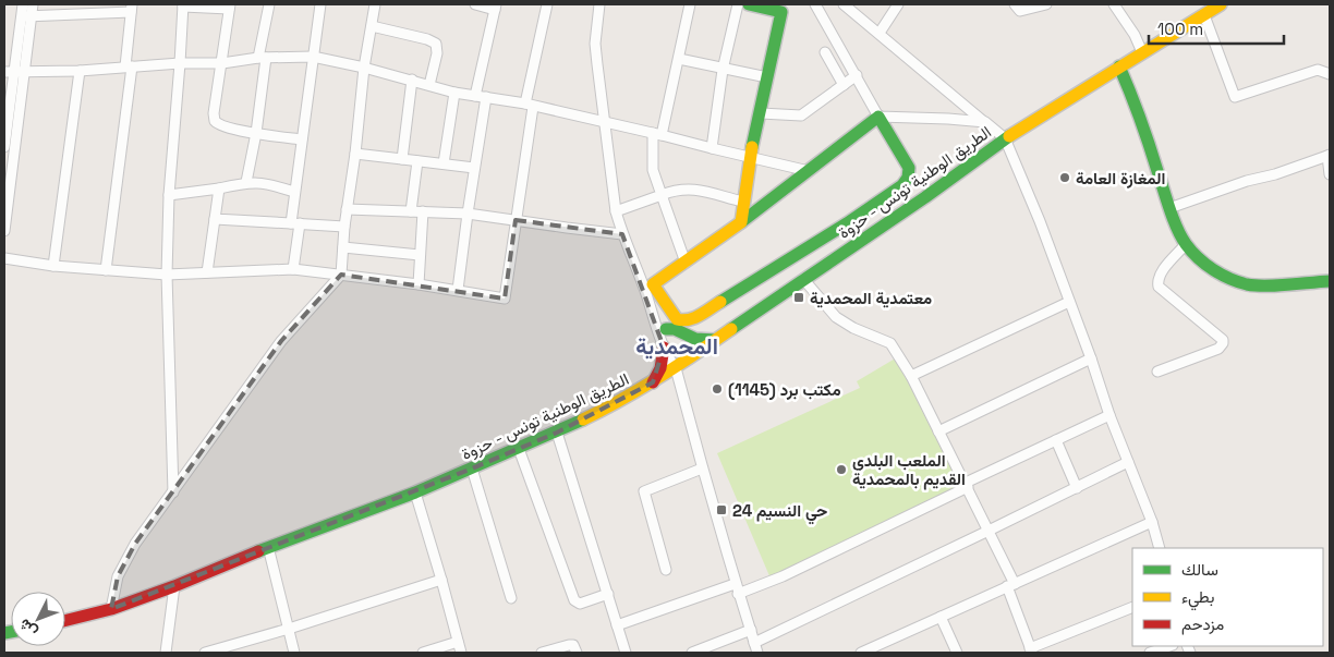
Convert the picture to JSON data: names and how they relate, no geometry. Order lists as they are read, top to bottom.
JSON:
{
  "streets": {
    "main road": ["الطريق الوطنية تونس - حزوة"]
  },
  "districts": ["المحمدية"],
  "places": {
    "other": ["المغازة العامة", "مكتب برد (1145)", "الملعب البلدي القديم بالمحمدية"],
    "transit": ["معتمدية المحمدية", "حي النسيم 24"]
  },
  "legend": ["سالك", "بطيء", "مزدحم"],
  "scale_bar": "100 m",
  "north": "bottom left"
}
